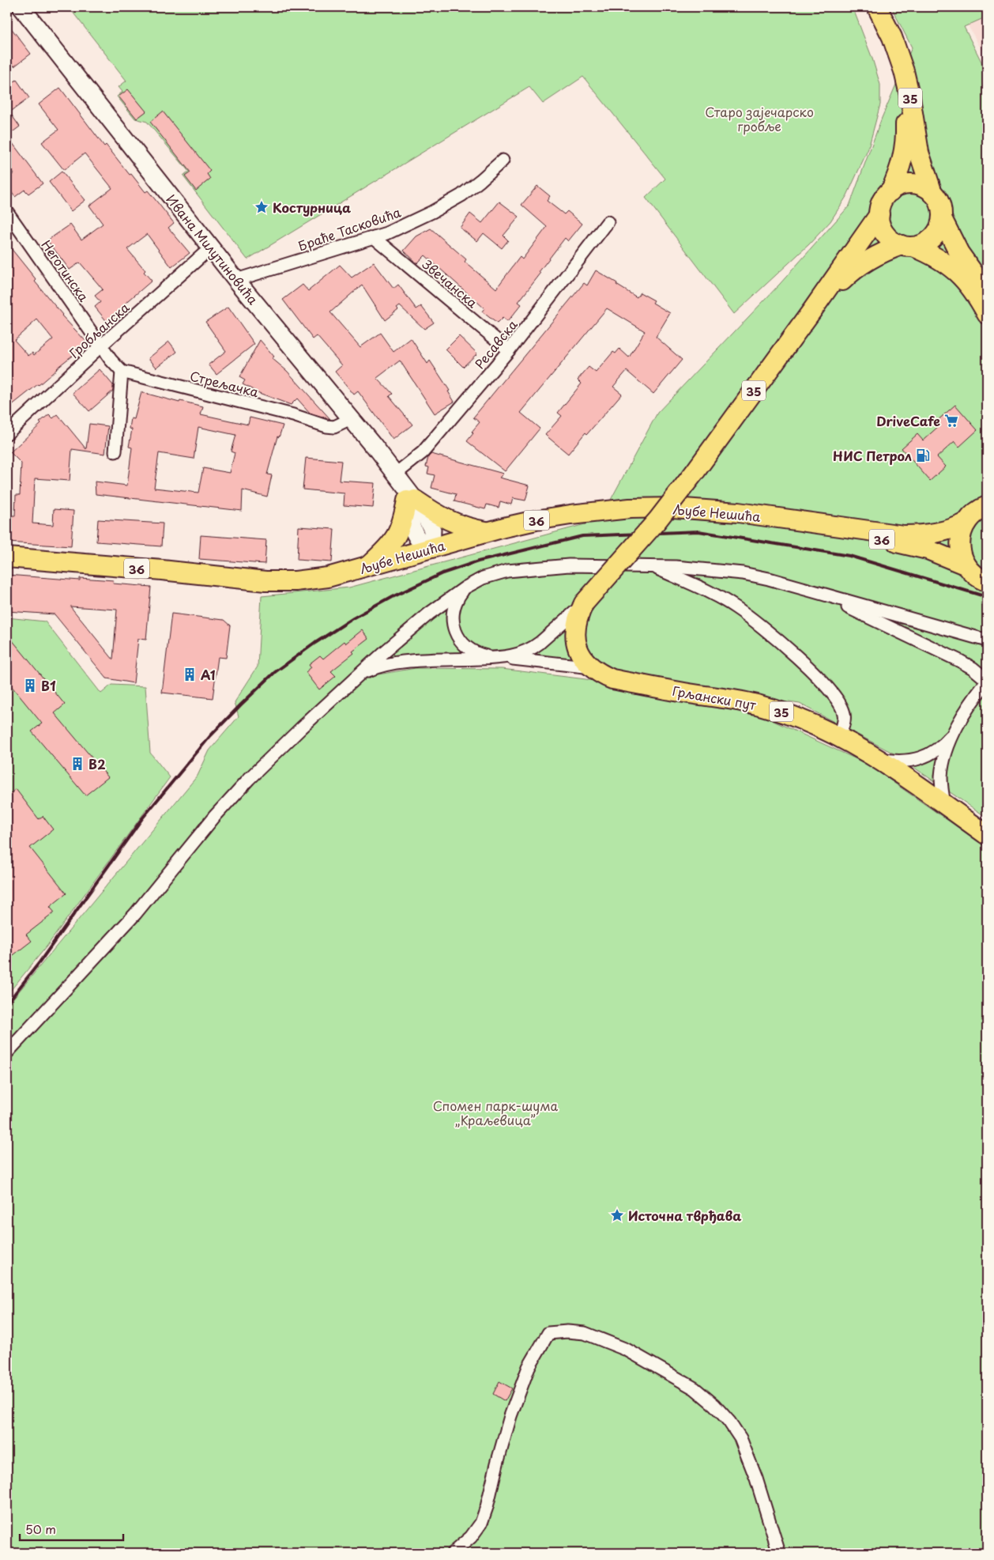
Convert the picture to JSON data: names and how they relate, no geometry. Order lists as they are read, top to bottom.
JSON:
{
  "streets": {
    "main road": [
      "35",
      "Љубе Нешића",
      "36",
      "Грљански пут"
    ],
    "street": [
      "Браће Тасковића",
      "Ивана Милутиновића",
      "Неготинска",
      "Звечанска",
      "Гробљанска",
      "Ресавска",
      "Стрељачка"
    ]
  },
  "crossings": [
    ["35", "Грљански пут"],
    ["Браће Тасковића", "Ивана Милутиновића"],
    ["Браће Тасковића", "Звечанска"],
    ["Ивана Милутиновића", "Гробљанска"],
    ["Ивана Милутиновића", "Ресавска"],
    ["Ивана Милутиновића", "Стрељачка"],
    ["Ивана Милутиновића", "Љубе Нешића"],
    ["Неготинска", "Гробљанска"],
    ["Звечанска", "Ресавска"],
    ["Љубе Нешића", "36"]
  ],
  "parks": ["Старо зајечарско гробље", "Спомен парк-шума „Краљевица”"],
  "places": {
    "place": ["Костурница", "Источна тврђава"],
    "supermarket": ["DriveCafe"],
    "fuel station": ["НИС Петрол"],
    "building": ["A1", "B1", "B2"]
  },
  "scale_bar": "50 m"
}
